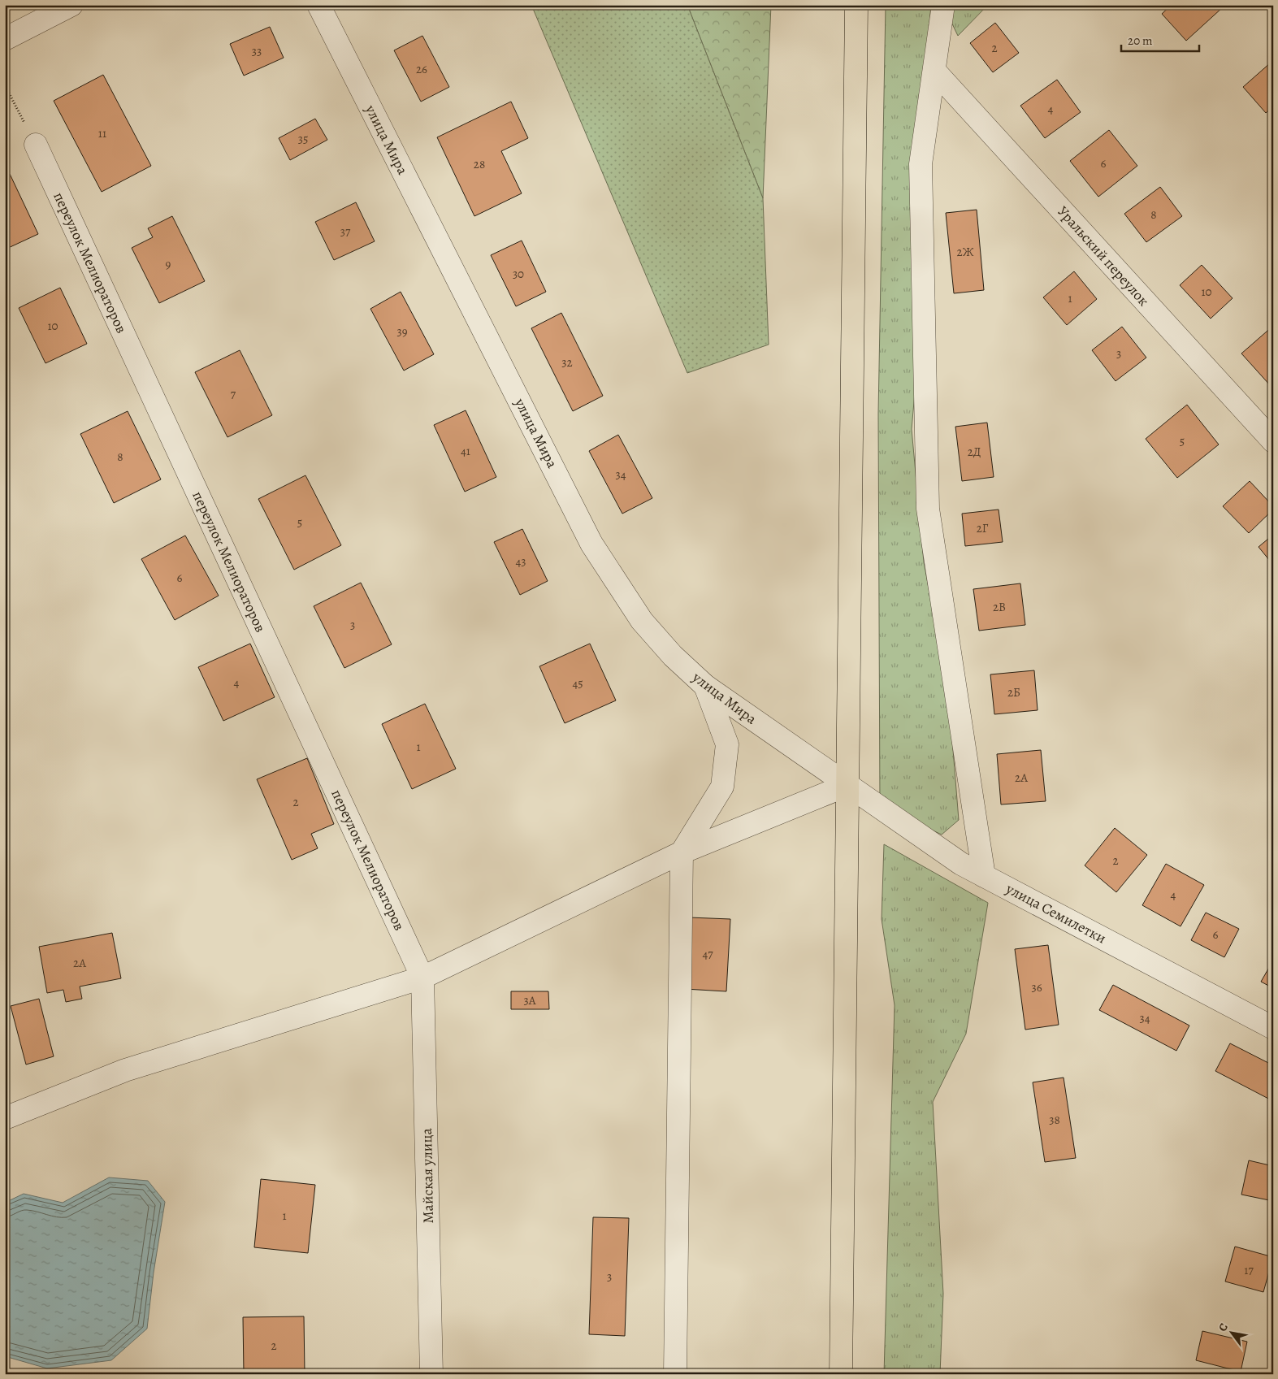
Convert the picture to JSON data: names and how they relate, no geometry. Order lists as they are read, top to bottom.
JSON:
{
  "streets": {
    "street": [
      "улица Мира",
      "Уральский переулок",
      "переулок Мелиораторов",
      "улица Семилетки",
      "Майская улица"
    ]
  },
  "crossings": [
    ["улица Мира", "улица Семилетки"],
    ["переулок Мелиораторов", "Майская улица"]
  ],
  "house_numbers": [
    "2",
    "33",
    "26",
    "4",
    "11",
    "35",
    "6",
    "28",
    "8",
    "37",
    "2Ж",
    "9",
    "30",
    "10",
    "1",
    "10",
    "39",
    "3",
    "32",
    "7",
    "5",
    "41",
    "2Д",
    "8",
    "34",
    "5",
    "2Г",
    "43",
    "6",
    "2В",
    "3",
    "4",
    "45",
    "2Б",
    "1",
    "2А",
    "2",
    "2",
    "4",
    "6",
    "47",
    "2А",
    "36",
    "3А",
    "34",
    "38",
    "1",
    "17",
    "3",
    "2"
  ],
  "scale_bar": "20 m",
  "north": "top left"
}
